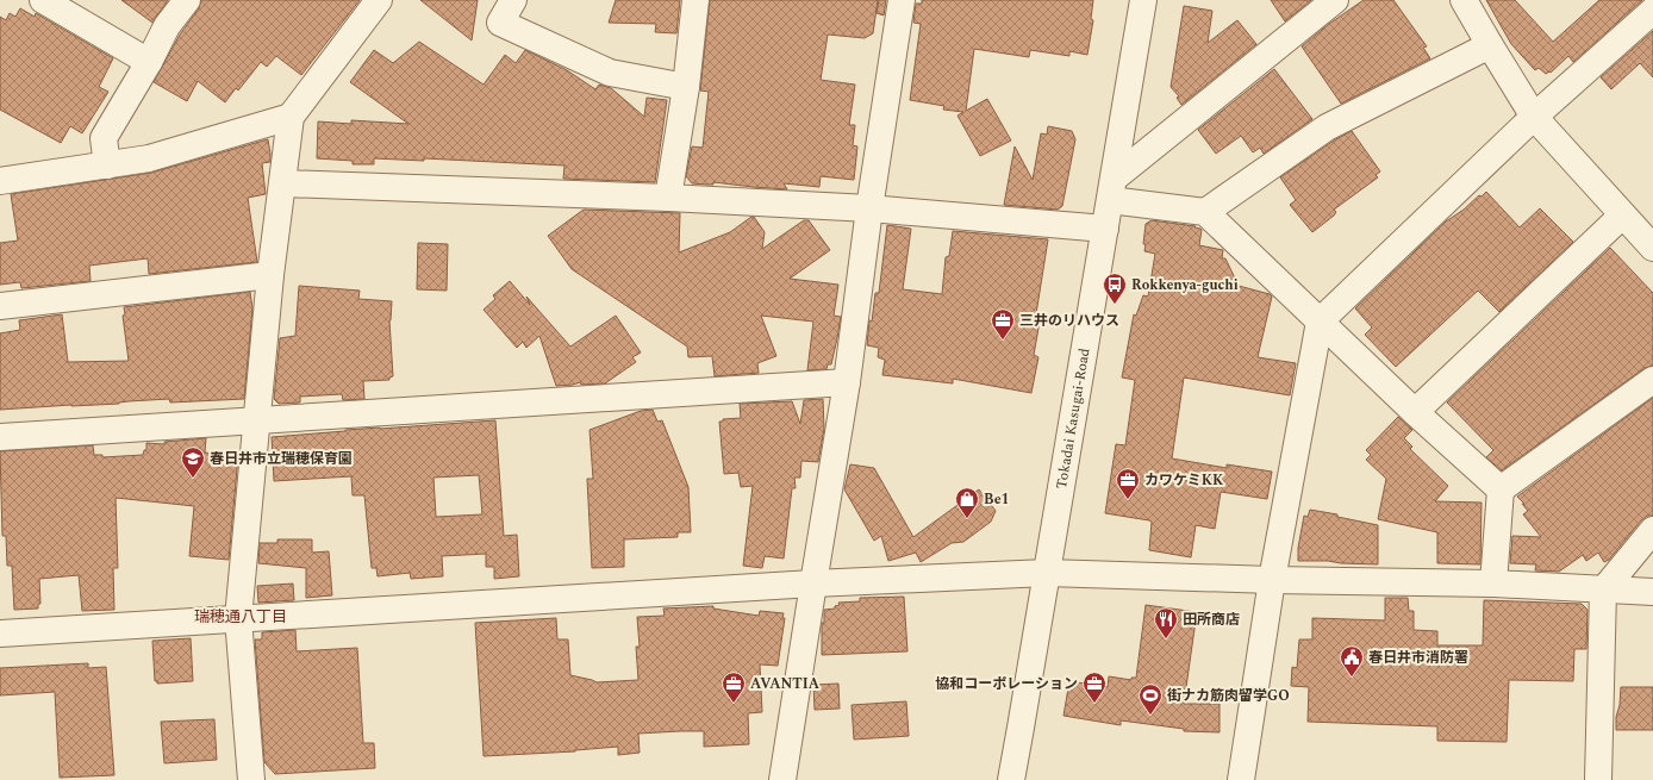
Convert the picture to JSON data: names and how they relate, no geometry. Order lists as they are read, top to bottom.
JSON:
{
  "streets": {
    "street": ["Tokadai Kasugai-Road"]
  },
  "districts": ["瑞穂通八丁目"],
  "places": {
    "bus stop": ["Rokkenya-guchi"],
    "office": [
      "三井のリハウス",
      "カワケミKK",
      "AVANTIA",
      "協和コーポレーション"
    ],
    "school or university": ["春日井市立瑞穂保育園"],
    "shop": ["Be1"],
    "restaurant": ["田所商店"],
    "public building": ["春日井市消防署"],
    "sports": ["街ナカ筋肉留学GO"]
  }
}
